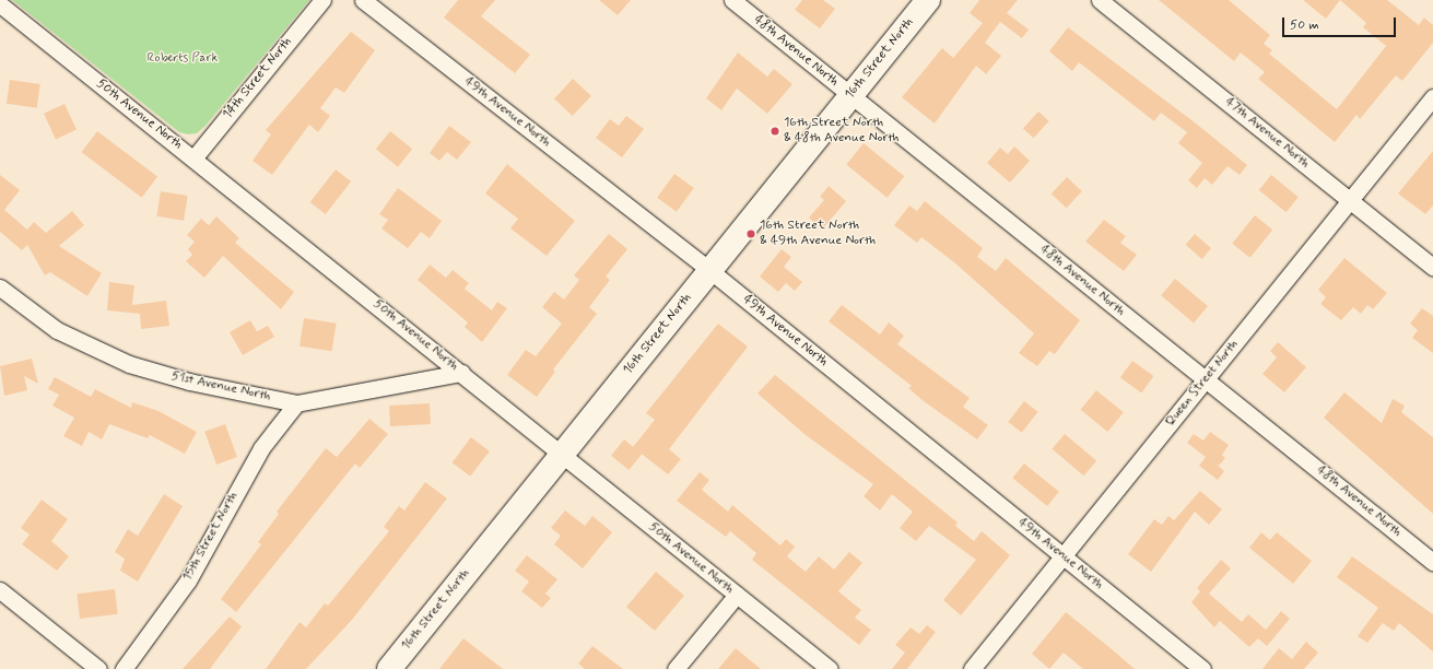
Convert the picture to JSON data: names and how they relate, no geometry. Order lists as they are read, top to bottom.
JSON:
{
  "streets": {
    "street": [
      "48th Avenue North",
      "16th Street North",
      "14th Street North",
      "49th Avenue North",
      "50th Avenue North",
      "47th Avenue North",
      "Queen Street North",
      "51st Avenue North",
      "15th Street North"
    ]
  },
  "crossings": [
    ["48th Avenue North", "16th Street North"],
    ["48th Avenue North", "Queen Street North"],
    ["16th Street North", "49th Avenue North"],
    ["16th Street North", "50th Avenue North"],
    ["14th Street North", "50th Avenue North"],
    ["49th Avenue North", "Queen Street North"],
    ["50th Avenue North", "51st Avenue North"],
    ["47th Avenue North", "Queen Street North"],
    ["51st Avenue North", "15th Street North"]
  ],
  "parks": ["Roberts Park"],
  "places": ["16th Street North & 48th Avenue North", "16th Street North & 49th Avenue North"],
  "scale_bar": "50 m"
}
